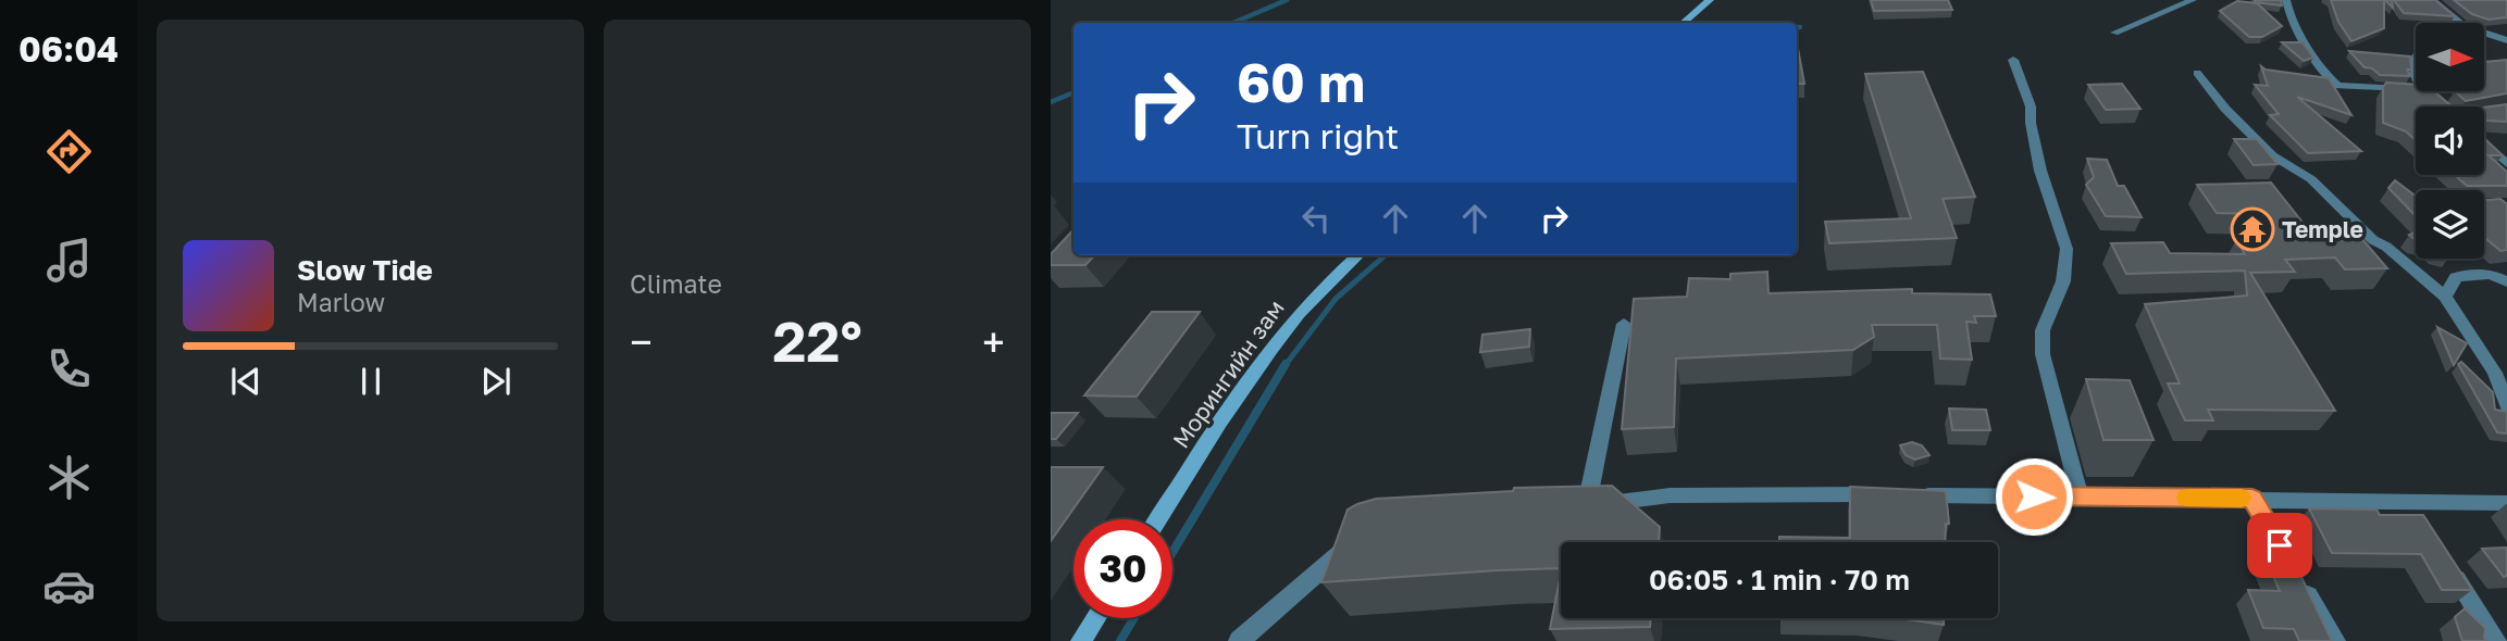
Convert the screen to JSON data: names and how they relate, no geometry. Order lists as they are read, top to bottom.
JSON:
{
  "streets": {
    "main road": ["Морингийн зам"]
  },
  "places": {
    "temple": ["Temple"]
  },
  "north": "right",
  "page": {
    "tabs": "06:04",
    "tile": "Climate",
    "turn": ["60 m", "Turn right"],
    "song": ["Slow Tide", "Marlow"],
    "heat": ["−", "22°", "+"],
    "limit": "30",
    "trip": "06:05 · 1 min · 70 m"
  }
}
